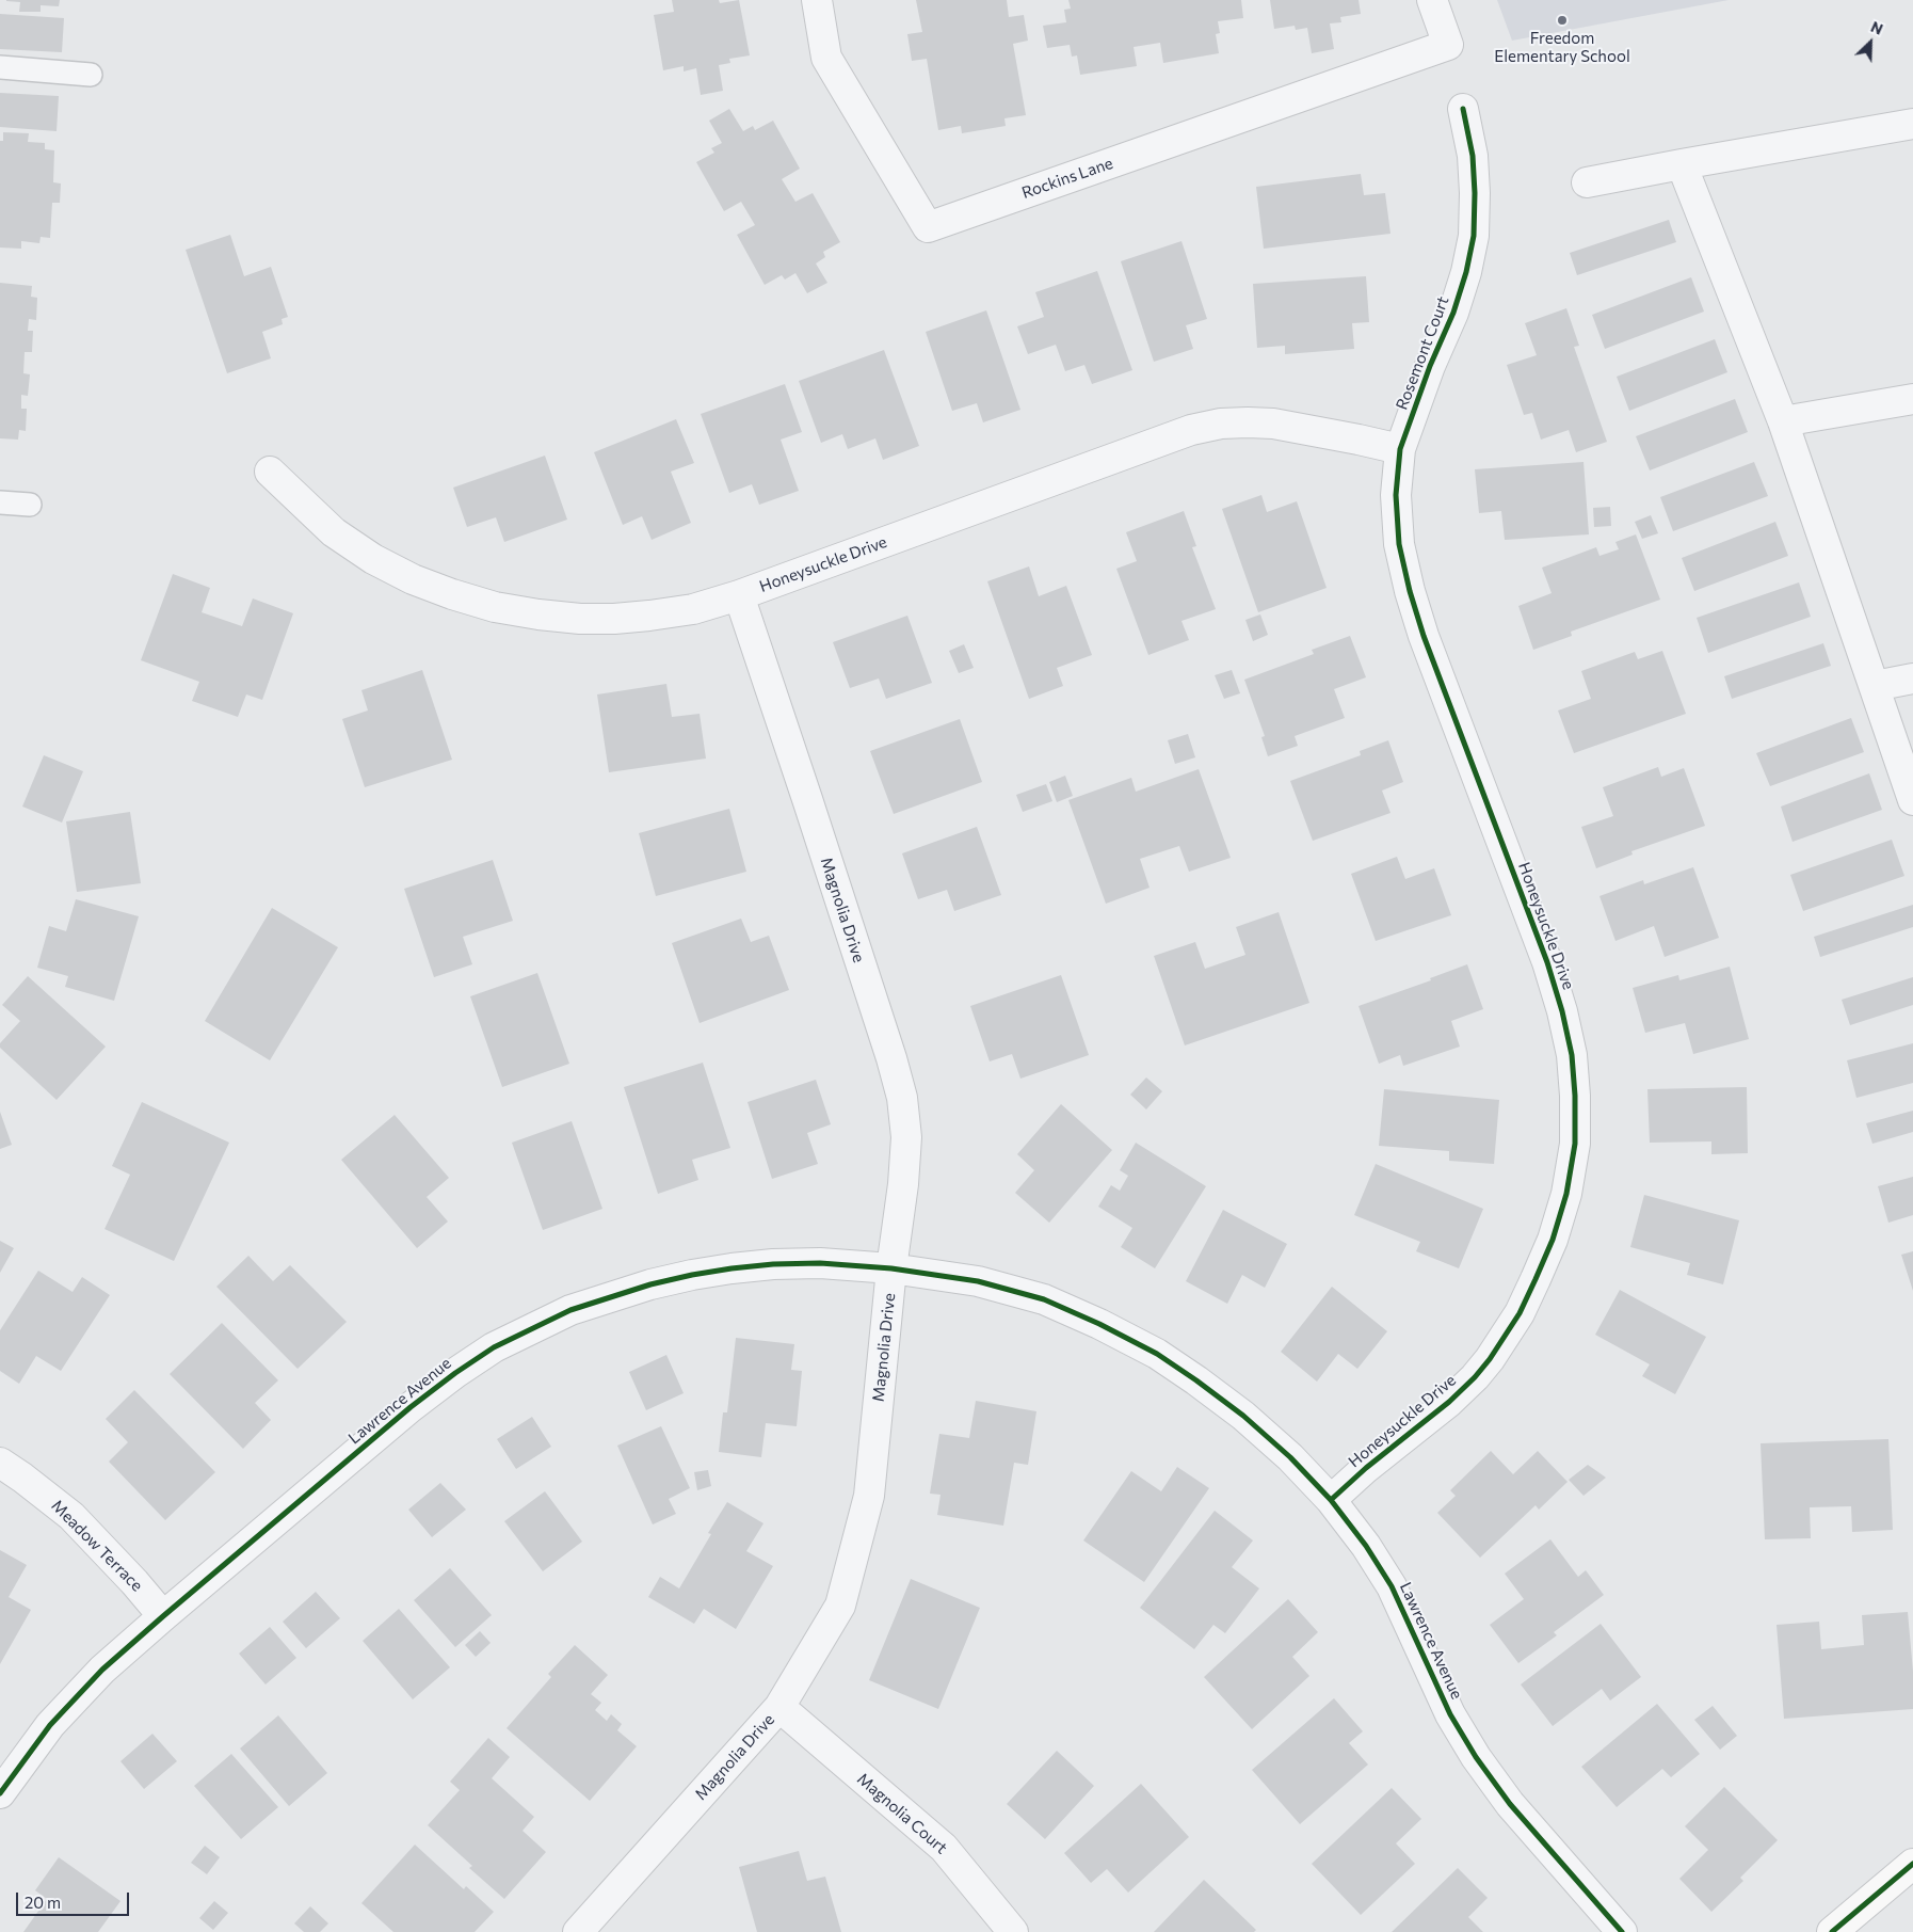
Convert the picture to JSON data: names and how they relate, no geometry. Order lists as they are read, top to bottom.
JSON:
{
  "streets": {
    "street": [
      "Rockins Lane",
      "Rosemont Court",
      "Honeysuckle Drive",
      "Magnolia Drive",
      "Lawrence Avenue",
      "Meadow Terrace",
      "Magnolia Court"
    ]
  },
  "crossings": [
    ["Rosemont Court", "Honeysuckle Drive"],
    ["Honeysuckle Drive", "Magnolia Drive"],
    ["Honeysuckle Drive", "Lawrence Avenue"],
    ["Magnolia Drive", "Lawrence Avenue"],
    ["Magnolia Drive", "Magnolia Court"],
    ["Lawrence Avenue", "Meadow Terrace"]
  ],
  "places": ["Freedom Elementary School"],
  "scale_bar": "20 m",
  "north": "top right"
}
